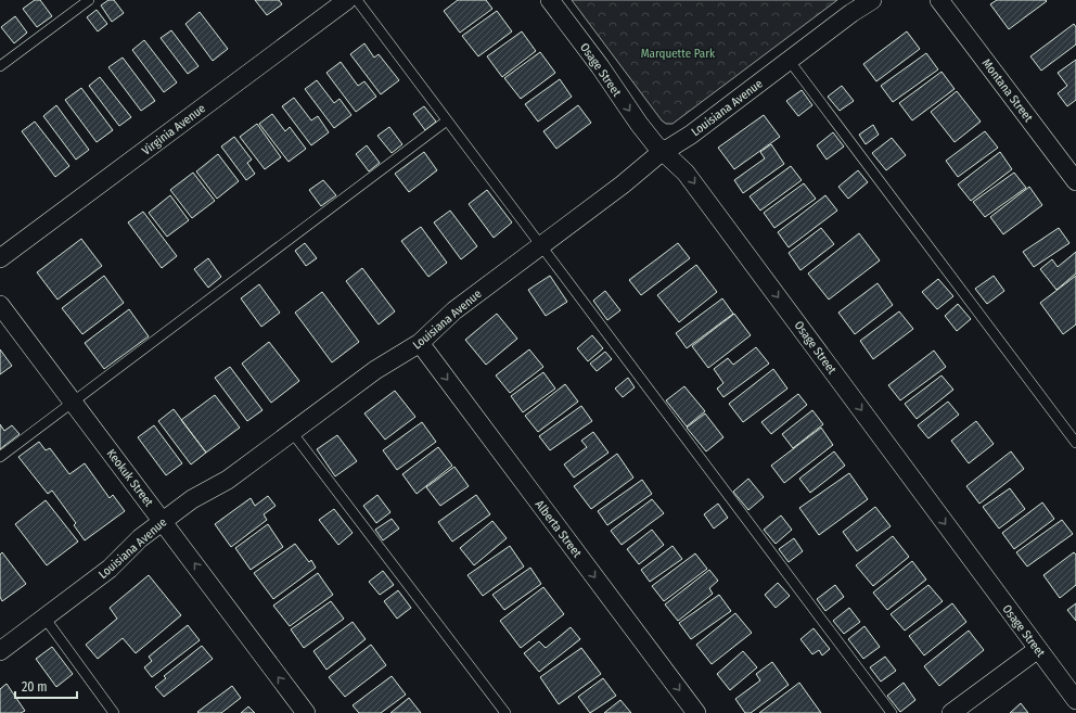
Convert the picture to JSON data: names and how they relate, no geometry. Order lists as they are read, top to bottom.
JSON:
{
  "streets": {
    "street": [
      "Osage Street",
      "Montana Street",
      "Louisiana Avenue",
      "Virginia Avenue",
      "Keokuk Street",
      "Alberta Street"
    ]
  },
  "crossings": [
    ["Osage Street", "Louisiana Avenue"],
    ["Louisiana Avenue", "Keokuk Street"],
    ["Louisiana Avenue", "Alberta Street"]
  ],
  "one_way": ["Osage Street", "Keokuk Street", "Alberta Street"],
  "parks": ["Marquette Park"],
  "scale_bar": "20 m"
}
